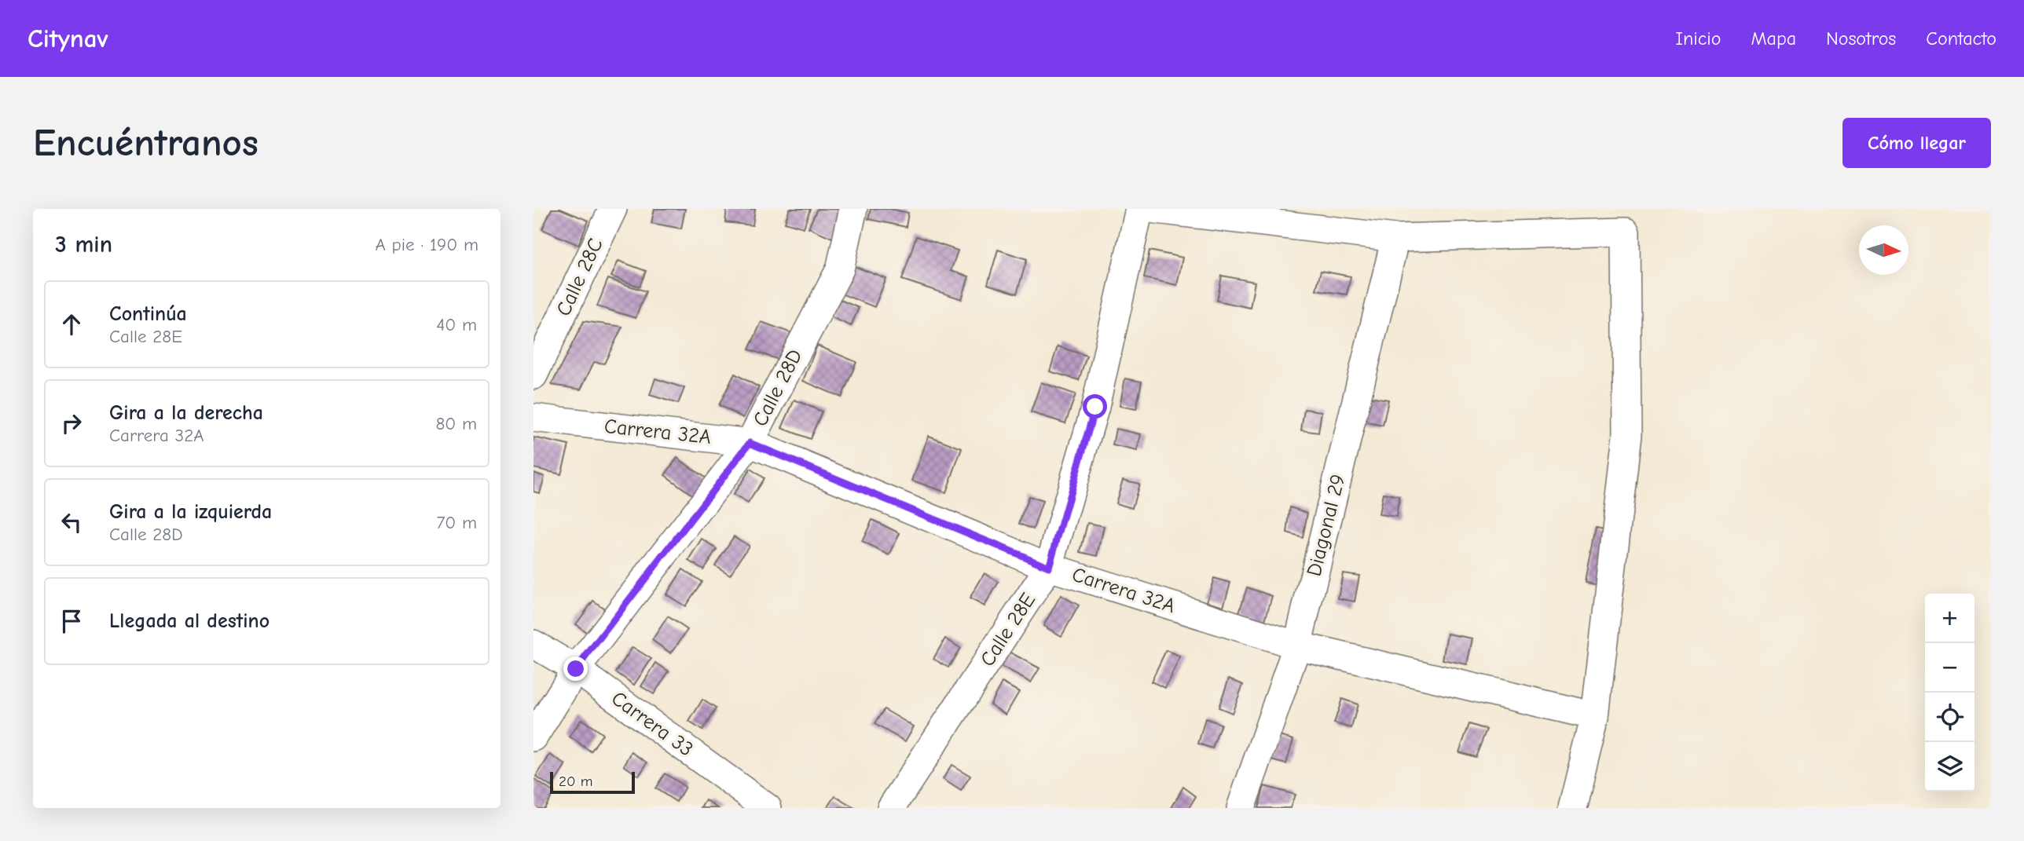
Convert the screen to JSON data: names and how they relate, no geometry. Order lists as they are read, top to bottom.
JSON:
{
  "streets": {
    "street": [
      "Calle 28C",
      "Calle 28D",
      "Carrera 32A",
      "Diagonal 29",
      "Calle 28E",
      "Carrera 33"
    ]
  },
  "crossings": [
    ["Calle 28D", "Carrera 32A"],
    ["Calle 28D", "Carrera 33"],
    ["Carrera 32A", "Diagonal 29"],
    ["Carrera 32A", "Calle 28E"]
  ],
  "scale_bar": "20 m",
  "north": "right",
  "page": {
    "header": "Citynav",
    "nav": [
      "Inicio",
      "Mapa",
      "Nosotros",
      "Contacto"
    ],
    "buttons": "Cómo llegar",
    "title": "Encuéntranos",
    "heading": ["3 min", "A pie · 190 m"],
    "list": [
      ["Continúa", "Calle 28E", "40 m"],
      ["Gira a la derecha", "Carrera 32A", "80 m"],
      ["Gira a la izquierda", "Calle 28D", "70 m"],
      "Llegada al destino"
    ],
    "map_buttons": ["+", "−"],
    "scale": "20 m"
  }
}
